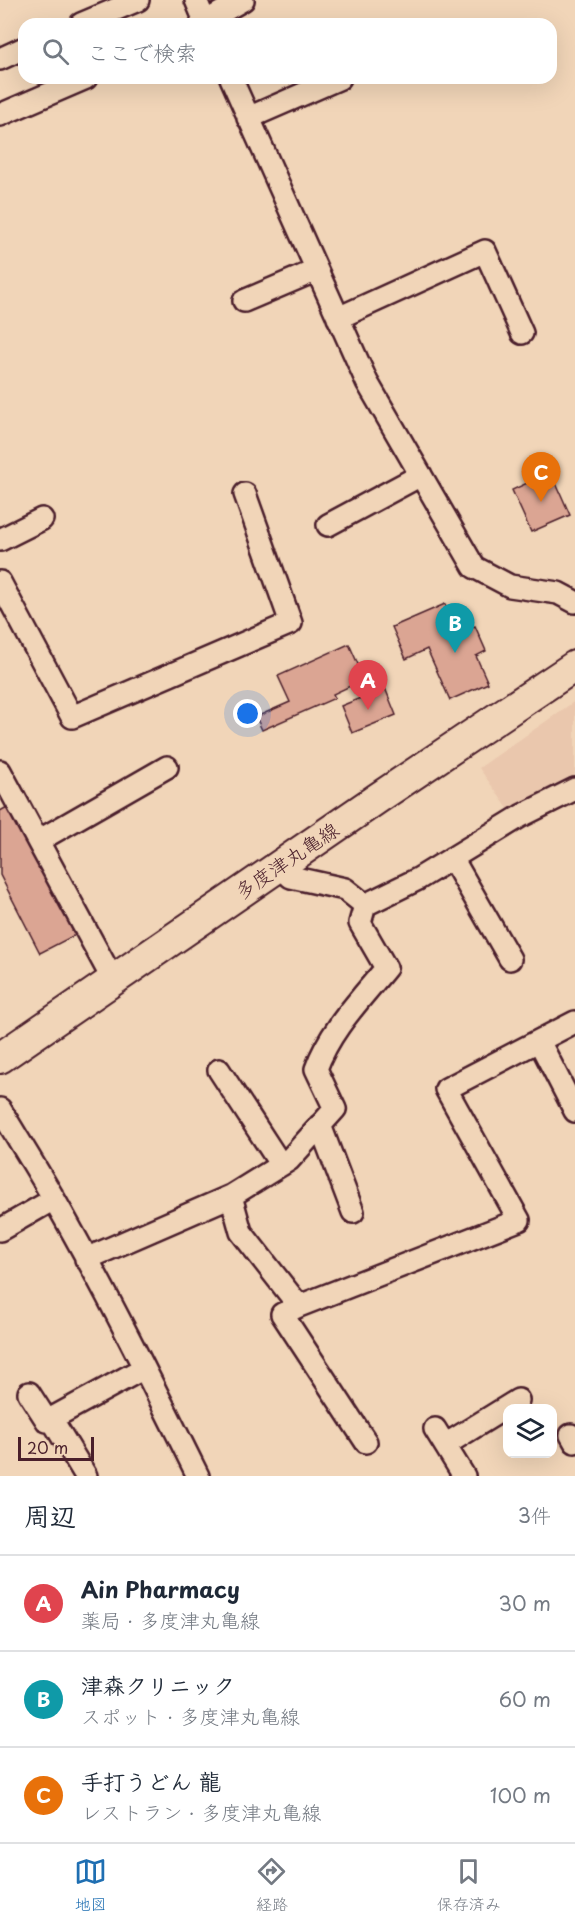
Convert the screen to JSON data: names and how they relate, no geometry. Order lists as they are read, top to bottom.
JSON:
{
  "streets": {
    "main road": ["多度津丸亀線"]
  },
  "scale_bar": "20 m",
  "page": {
    "search": "ここで検索",
    "pins": ["C", "B", "A"],
    "scale": "20 m",
    "heading": ["周辺", "3件"],
    "list": [
      {
        "mark": "A",
        "name": "Ain Pharmacy",
        "note": "薬局 · 多度津丸亀線",
        "value": "30 m"
      },
      {
        "mark": "B",
        "name": "津森クリニック",
        "note": "スポット · 多度津丸亀線",
        "value": "60 m"
      },
      {
        "mark": "C",
        "name": "手打うどん 龍",
        "note": "レストラン · 多度津丸亀線",
        "value": "100 m"
      }
    ],
    "nav": ["地図", "経路", "保存済み"]
  }
}
